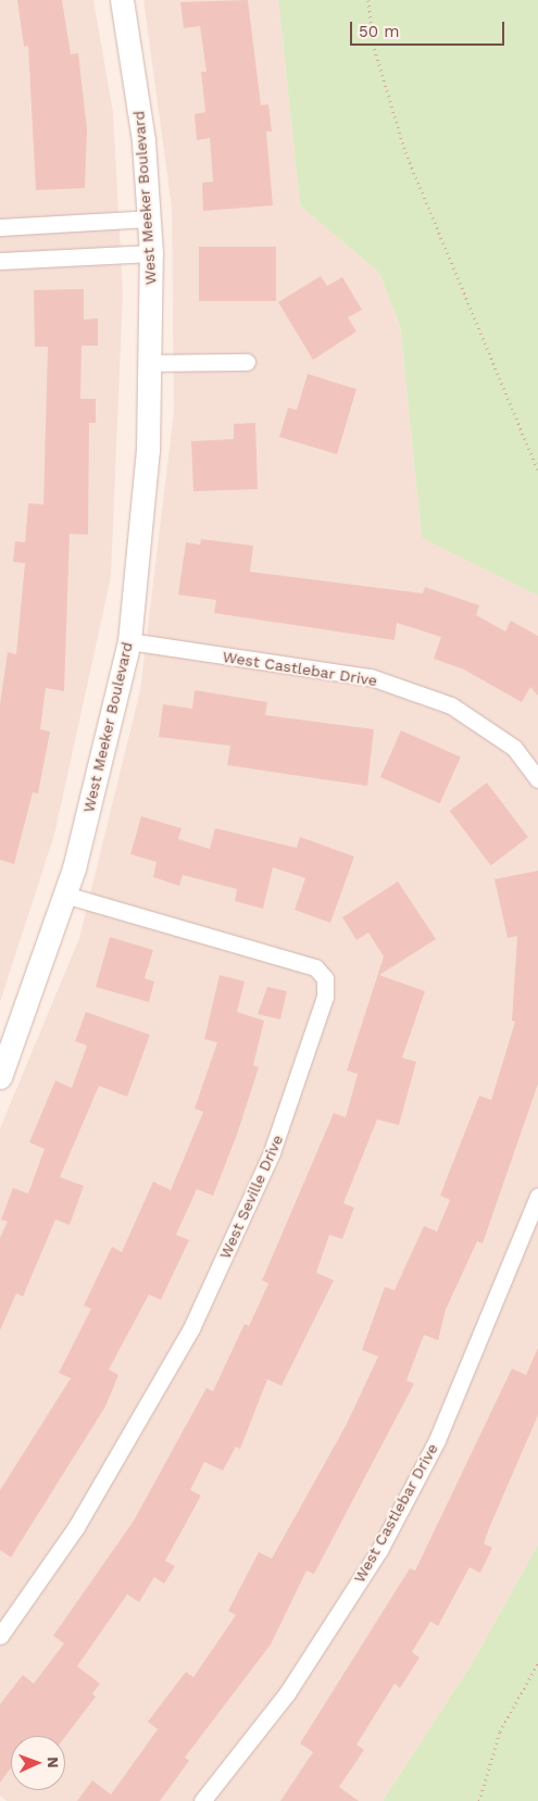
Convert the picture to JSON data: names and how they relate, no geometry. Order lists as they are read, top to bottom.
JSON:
{
  "streets": {
    "street": ["West Meeker Boulevard", "West Castlebar Drive", "West Seville Drive"]
  },
  "crossings": [
    ["West Meeker Boulevard", "West Castlebar Drive"],
    ["West Meeker Boulevard", "West Seville Drive"]
  ],
  "scale_bar": "50 m",
  "north": "right"
}
